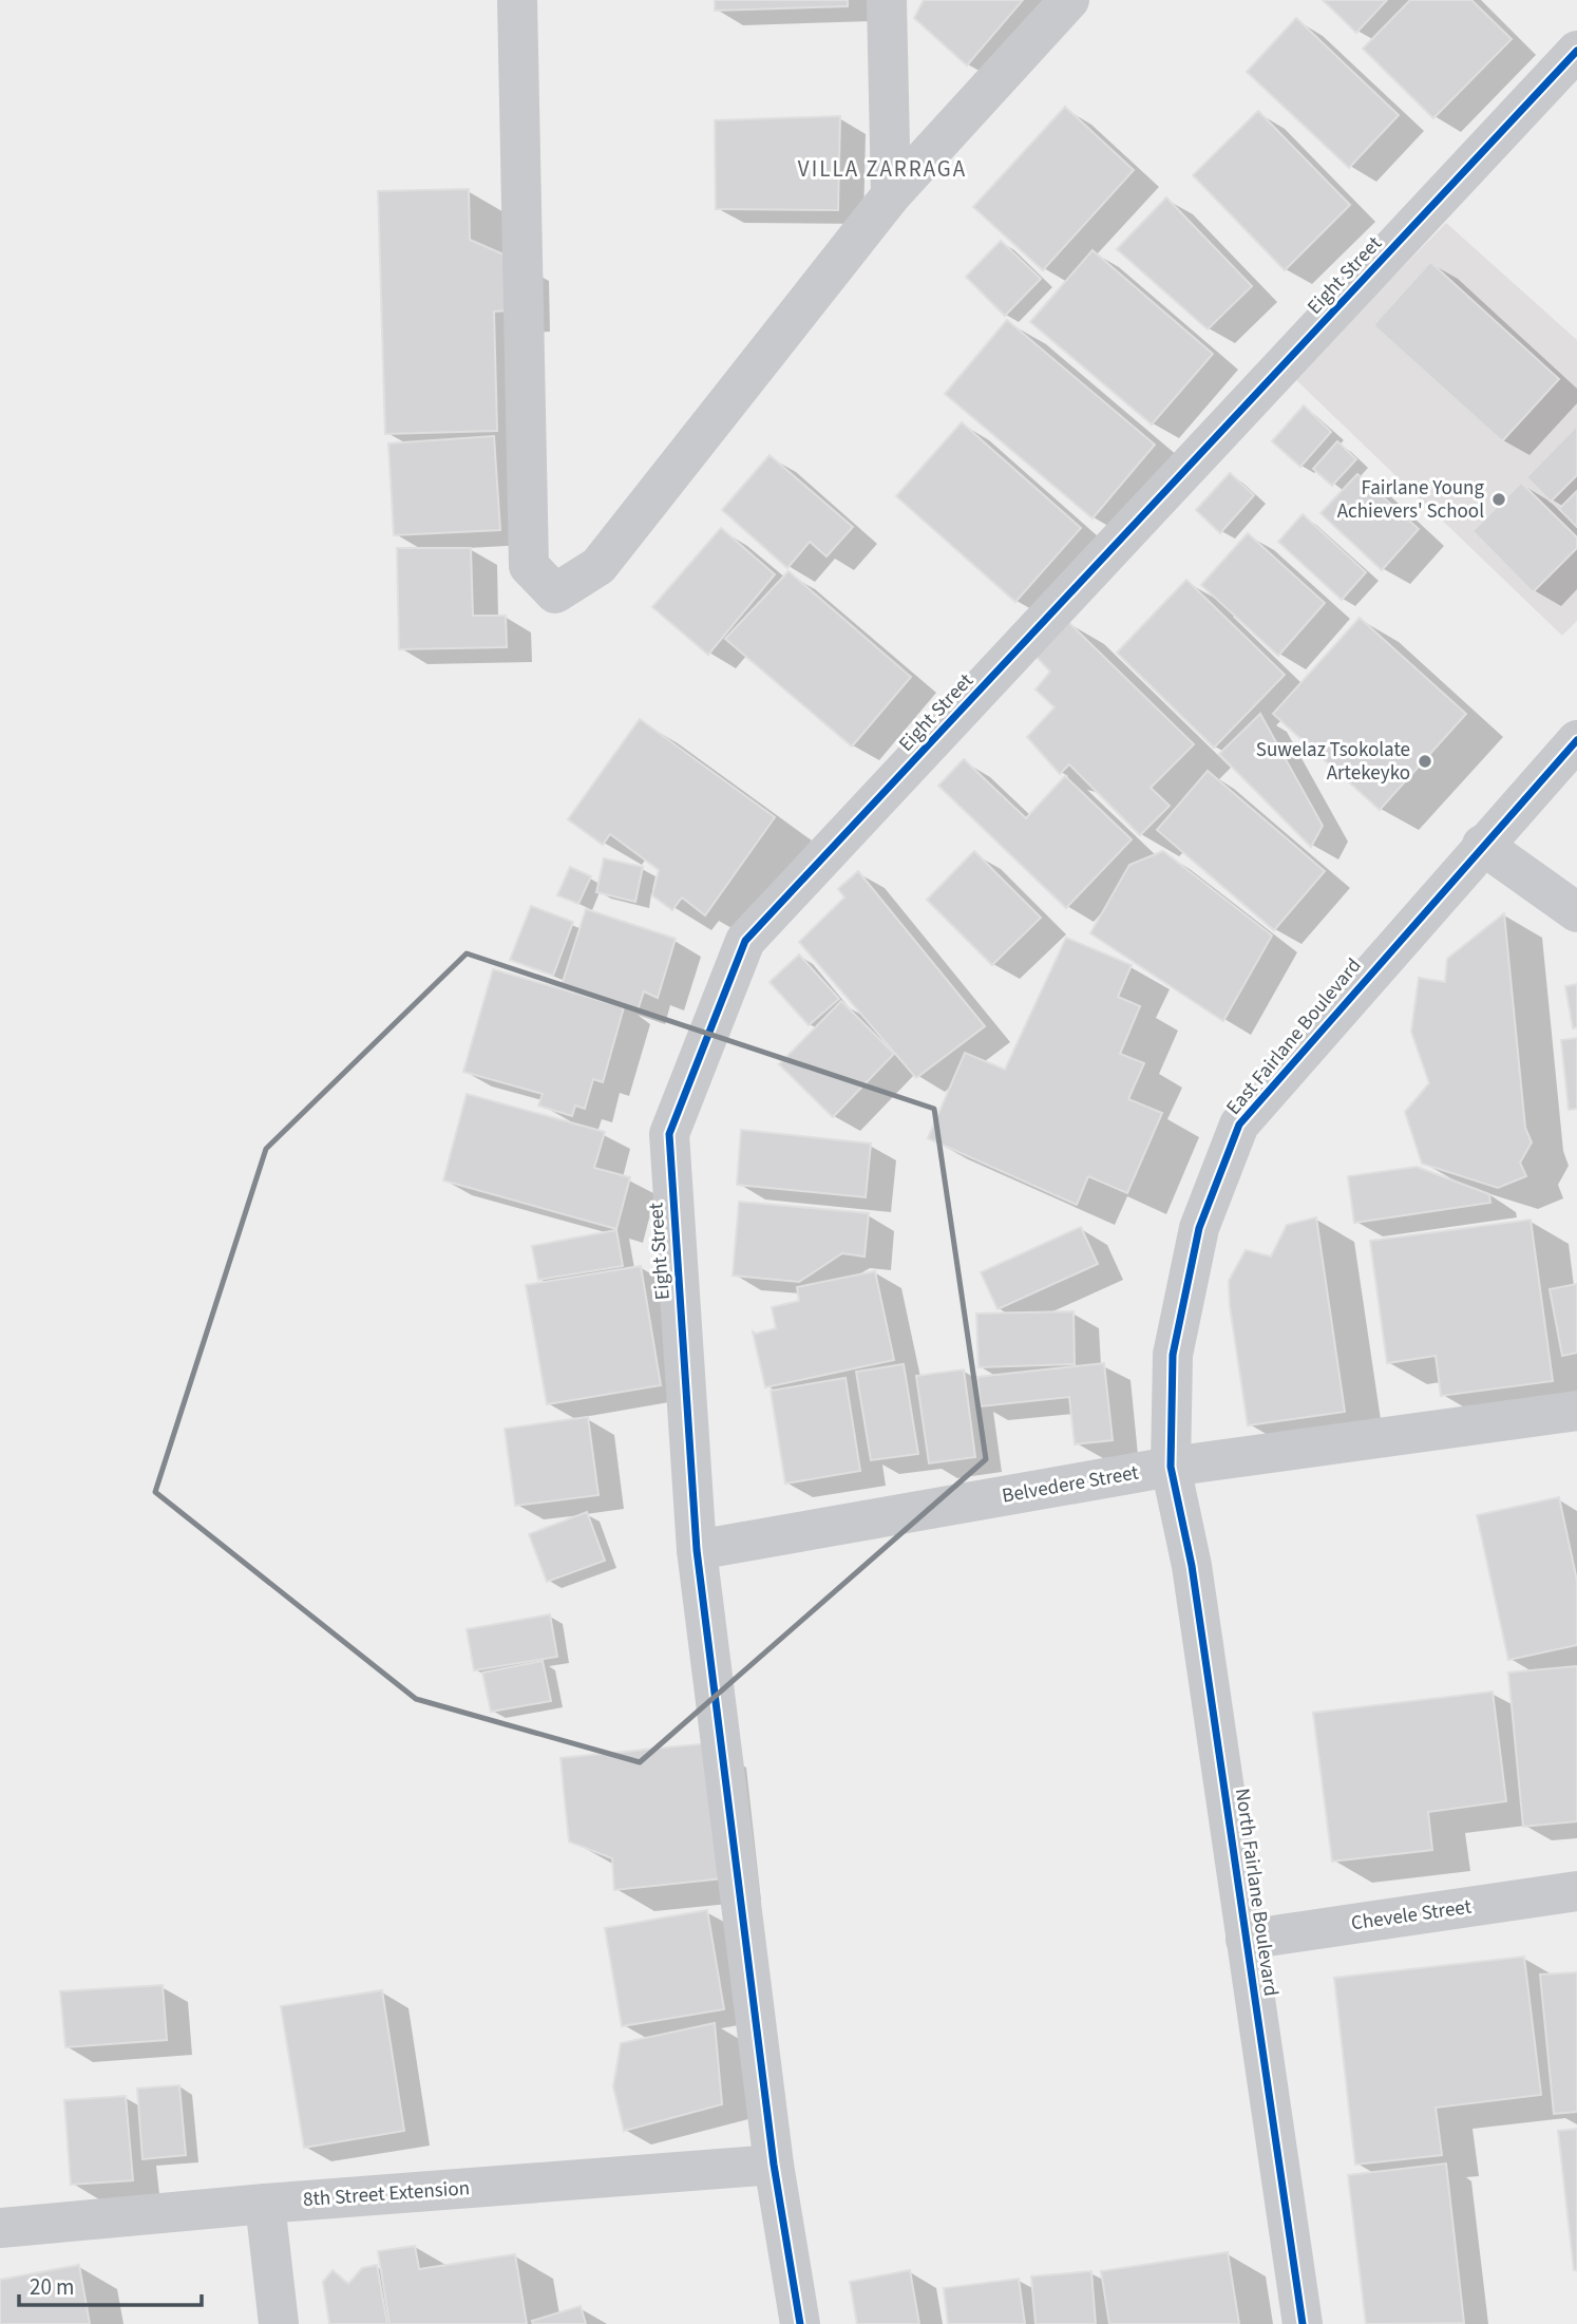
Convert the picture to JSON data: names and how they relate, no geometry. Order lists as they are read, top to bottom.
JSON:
{
  "streets": {
    "street": [
      "Eight Street",
      "East Fairlane Boulevard",
      "Belvedere Street",
      "North Fairlane Boulevard",
      "Chevele Street",
      "8th Street Extension"
    ]
  },
  "crossings": [
    ["Eight Street", "Belvedere Street"],
    ["Eight Street", "8th Street Extension"],
    ["East Fairlane Boulevard", "Belvedere Street"],
    ["East Fairlane Boulevard", "North Fairlane Boulevard"],
    ["Belvedere Street", "North Fairlane Boulevard"],
    ["North Fairlane Boulevard", "Chevele Street"]
  ],
  "districts": ["VILLA ZARRAGA"],
  "places": ["Fairlane Young Achievers' School", "Suwelaz Tsokolate Artekeyko"],
  "scale_bar": "20 m"
}
